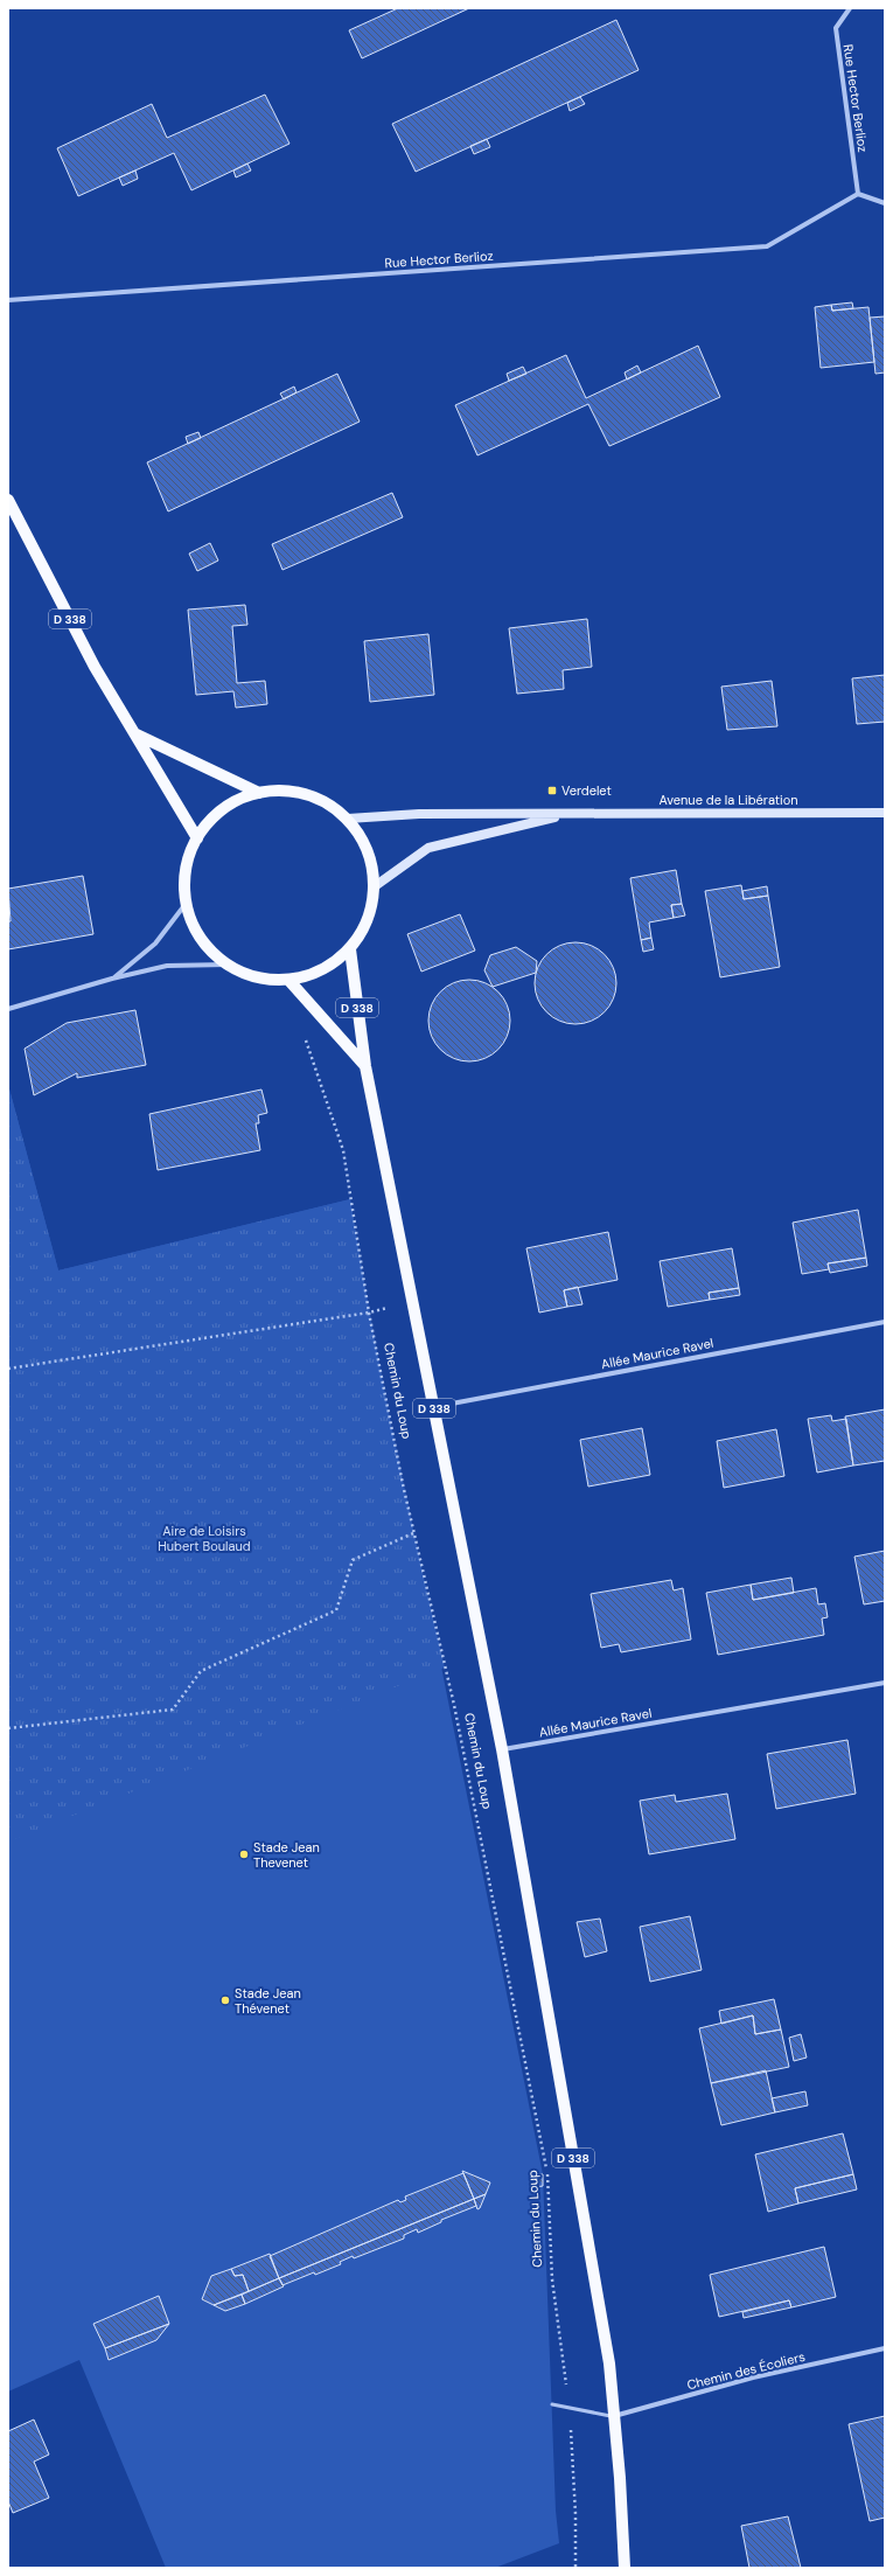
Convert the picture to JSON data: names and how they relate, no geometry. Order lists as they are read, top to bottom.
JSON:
{
  "streets": {
    "main road": ["D 338", "Avenue de la Libération", "Chemin du Loup"],
    "street": ["Rue Hector Berlioz", "Allée Maurice Ravel", "Chemin des Écoliers"]
  },
  "crossings": [
    ["D 338", "Chemin du Loup"],
    ["Allée Maurice Ravel", "Chemin du Loup"],
    ["Chemin du Loup", "Chemin des Écoliers"]
  ],
  "parks": ["Aire de Loisirs Hubert Boulaud"],
  "places": {
    "transit": ["Verdelet"],
    "other": ["Stade Jean Thevenet", "Stade Jean Thévenet"]
  }
}
